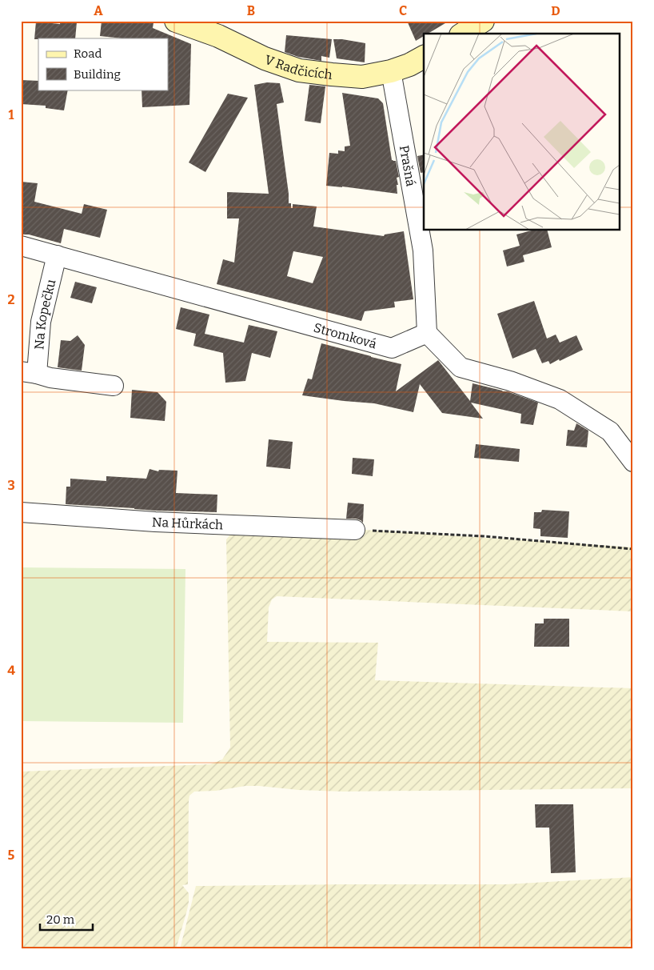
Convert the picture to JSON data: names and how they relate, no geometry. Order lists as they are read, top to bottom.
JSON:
{
  "streets": {
    "street": [
      "V Radčicích",
      "Prašná",
      "Na Kopečku",
      "Stromková",
      "Na Hůrkách"
    ]
  },
  "crossings": [
    ["V Radčicích", "Prašná"],
    ["Prašná", "Stromková"],
    ["Na Kopečku", "Stromková"]
  ],
  "legend": ["Road", "Building"],
  "scale_bar": "20 m",
  "grid": {
    "columns": [
      "A",
      "B",
      "C",
      "D"
    ],
    "rows": [
      "1",
      "2",
      "3",
      "4",
      "5"
    ]
  }
}
